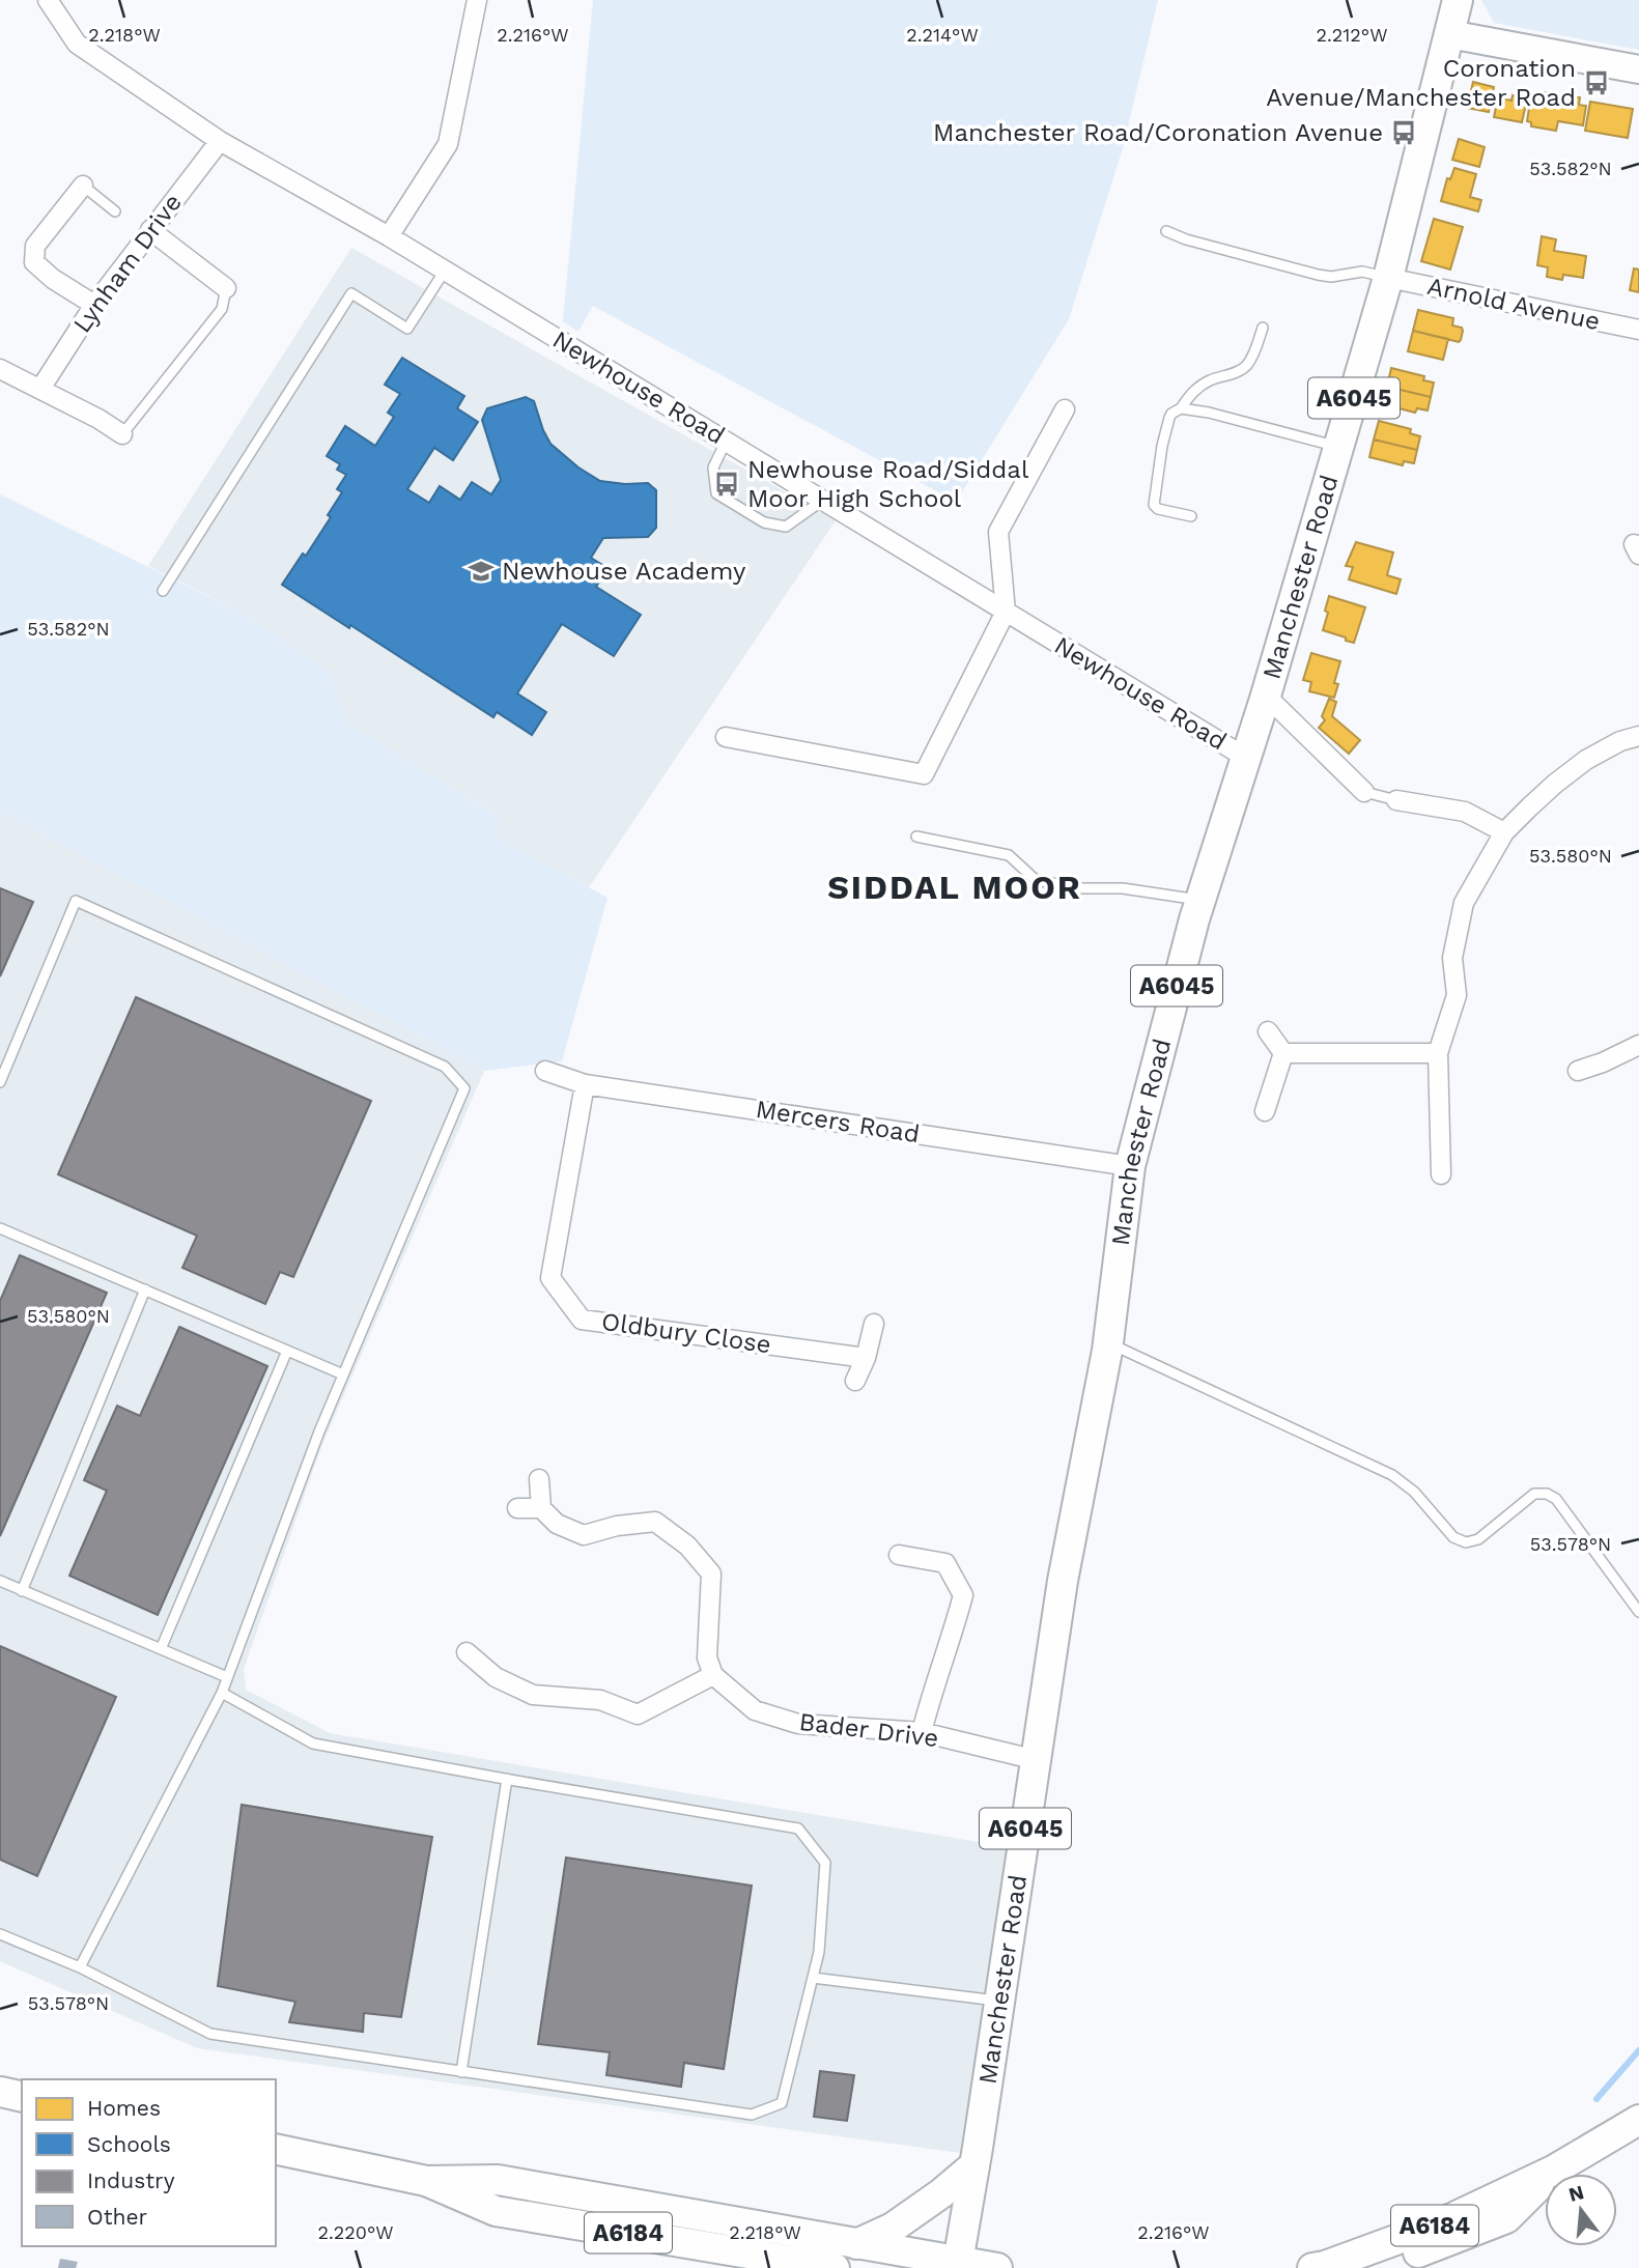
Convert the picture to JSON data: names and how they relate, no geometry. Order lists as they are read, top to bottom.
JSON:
{
  "streets": {
    "main road": ["A6045", "Manchester Road", "A6184"],
    "street": [
      "Lynham Drive",
      "Arnold Avenue",
      "Newhouse Road",
      "Mercers Road",
      "Oldbury Close",
      "Bader Drive"
    ]
  },
  "crossings": [
    ["Lynham Drive", "Newhouse Road"],
    ["Arnold Avenue", "Manchester Road"],
    ["Newhouse Road", "Manchester Road"],
    ["Manchester Road", "Mercers Road"],
    ["Manchester Road", "Bader Drive"],
    ["Manchester Road", "A6184"],
    ["Mercers Road", "Oldbury Close"]
  ],
  "districts": ["SIDDAL MOOR"],
  "places": {
    "bus stop": ["Coronation Avenue/Manchester Road", "Manchester Road/Coronation Avenue", "Newhouse Road/Siddal Moor High School"],
    "school or university": ["Newhouse Academy"]
  },
  "legend": [
    "Homes",
    "Schools",
    "Industry",
    "Other"
  ],
  "north": "top",
  "coordinates": [
    "2.218°W",
    "2.216°W",
    "2.214°W",
    "2.212°W",
    "53.582°N",
    "53.580°N",
    "53.578°N",
    "2.220°W"
  ]
}
